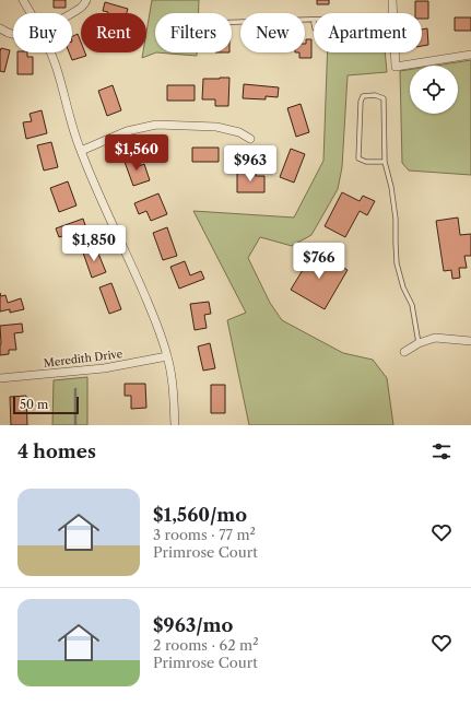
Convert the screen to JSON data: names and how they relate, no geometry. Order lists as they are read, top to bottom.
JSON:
{
  "streets": {
    "street": ["Meredith Drive"]
  },
  "scale_bar": "50 m",
  "page": {
    "chip": [
      "Buy",
      "Rent",
      "Filters",
      "New",
      "Apartment"
    ],
    "price": [
      "$1,560",
      "$963",
      "$1,850",
      "$766"
    ],
    "scale": "50 m",
    "heading": "4 homes",
    "list": [
      {
        "name": "$1,560/mo",
        "note": "3 rooms · 77 m² · Primrose Court"
      },
      {
        "name": "$963/mo",
        "note": "2 rooms · 62 m² · Primrose Court"
      }
    ]
  }
}
